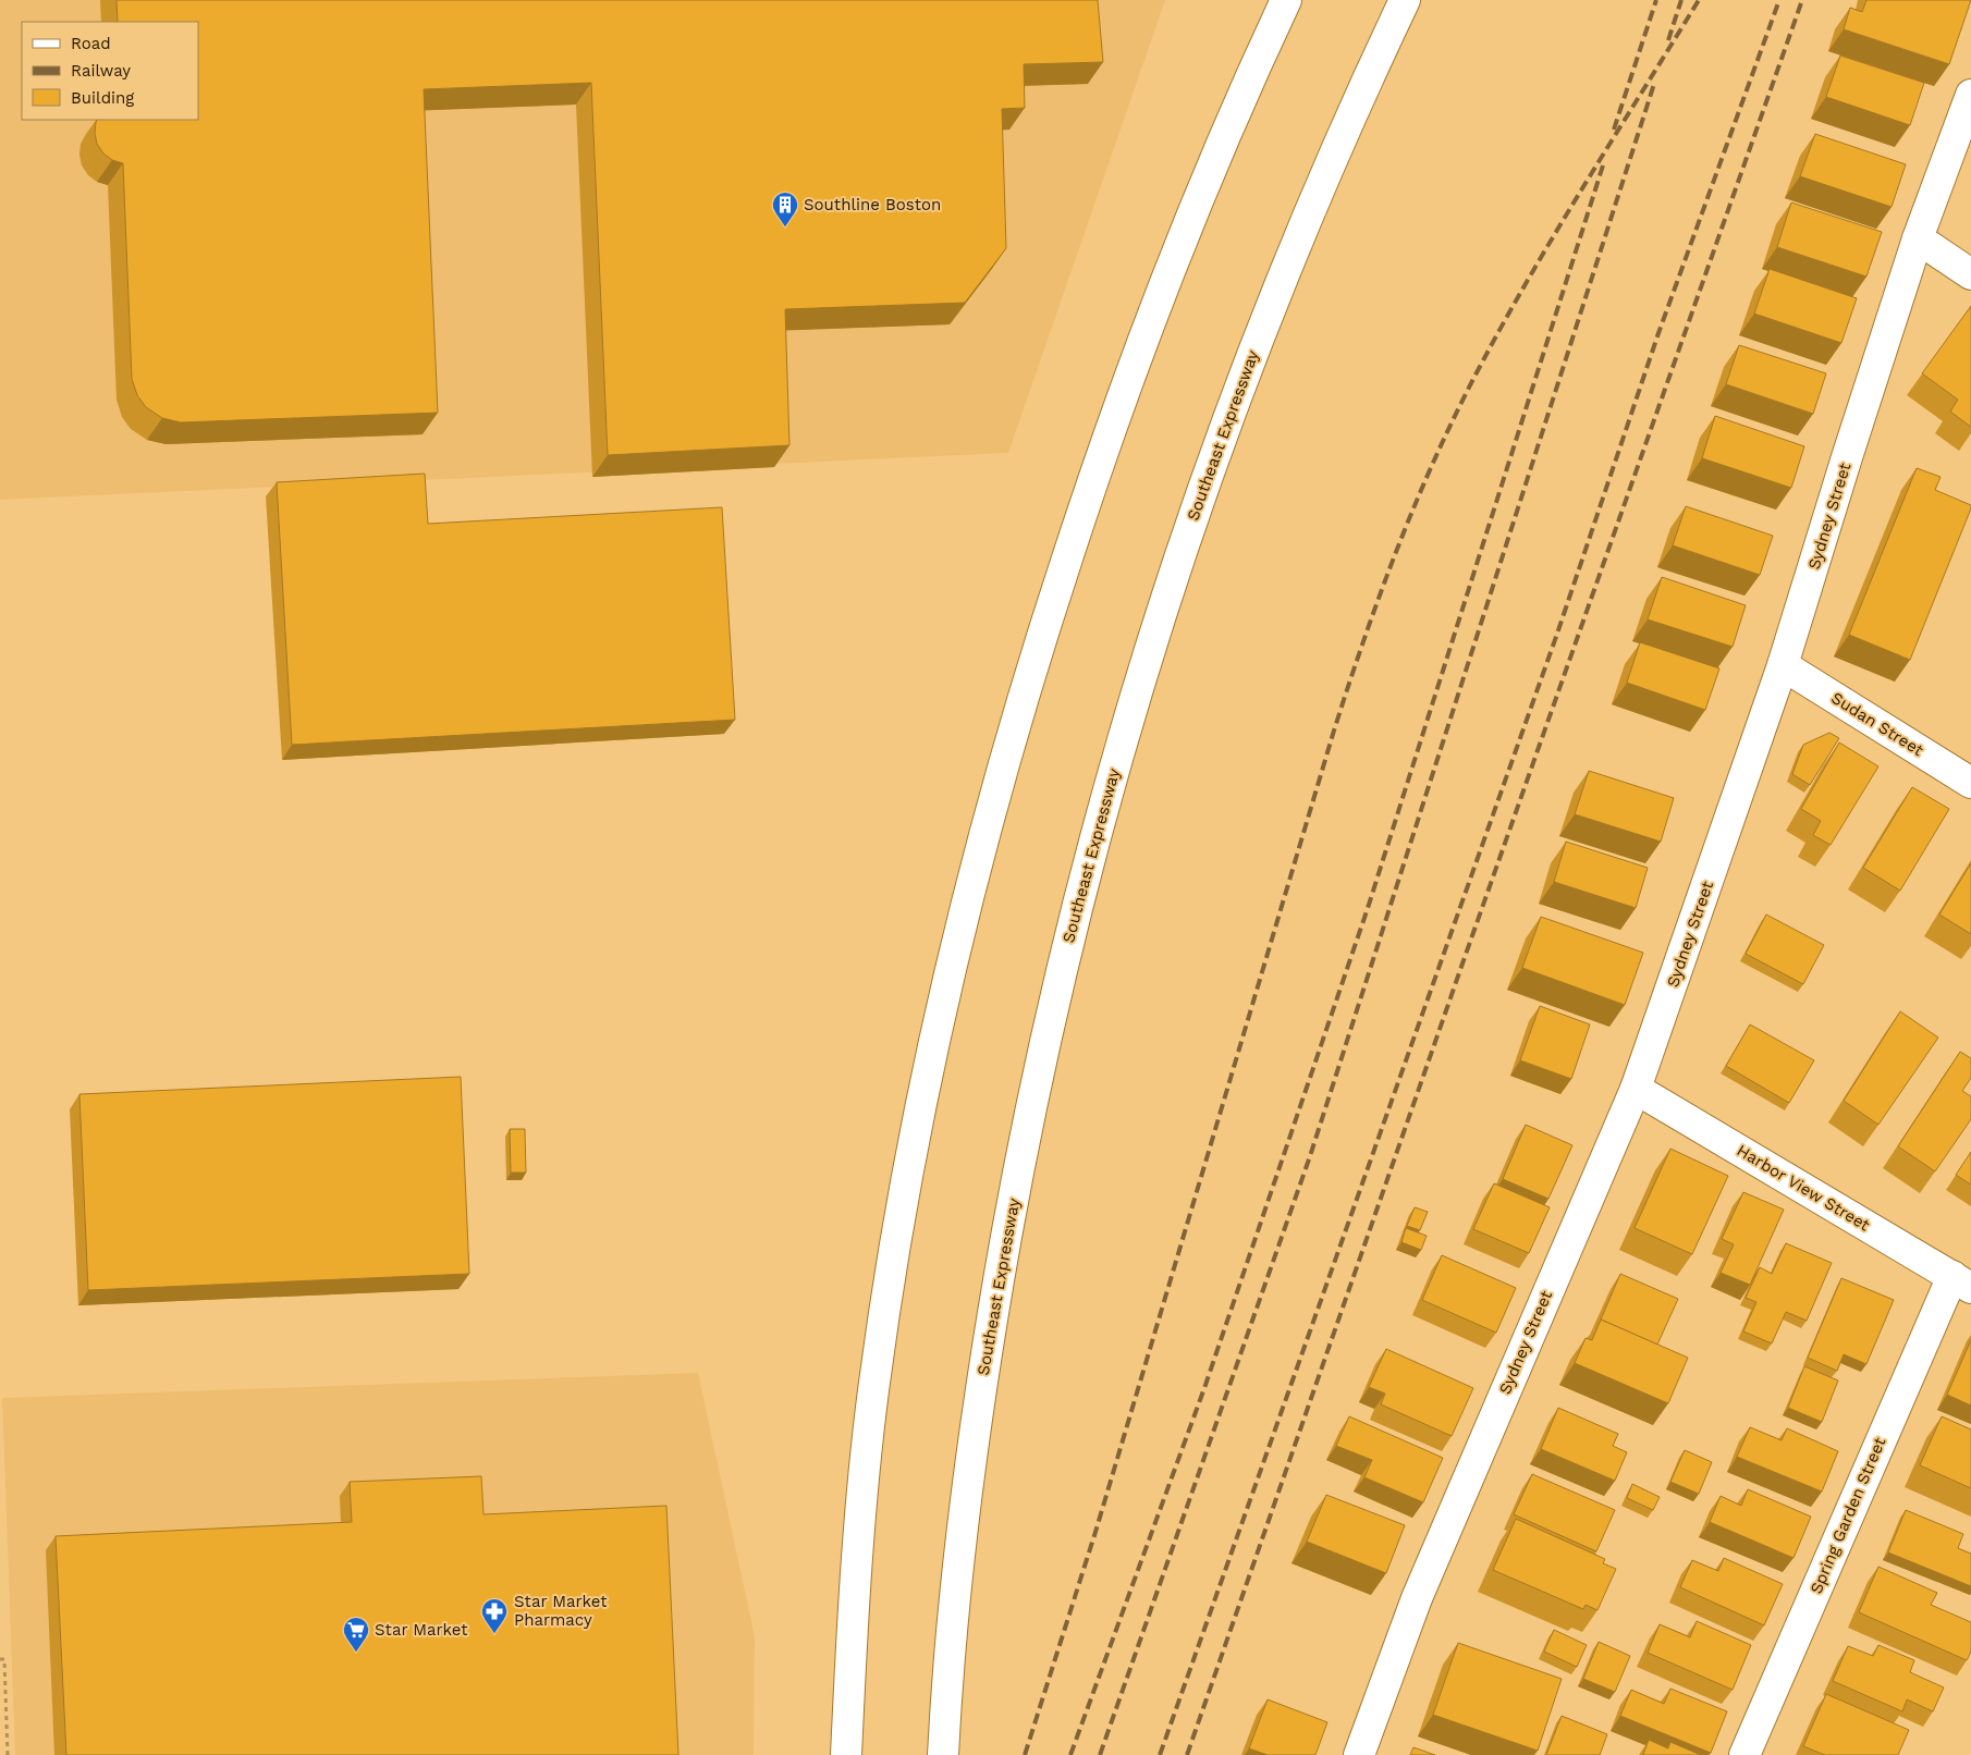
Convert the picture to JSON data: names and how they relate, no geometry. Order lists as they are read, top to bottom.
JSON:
{
  "streets": {
    "main road": [
      "Southeast Expressway",
      "Sydney Street",
      "Sudan Street",
      "Harbor View Street",
      "Spring Garden Street"
    ]
  },
  "crossings": [
    ["Sydney Street", "Sudan Street"],
    ["Sydney Street", "Harbor View Street"],
    ["Harbor View Street", "Spring Garden Street"]
  ],
  "places": {
    "building": ["Southline Boston"],
    "pharmacy": ["Star Market Pharmacy"],
    "supermarket": ["Star Market"]
  },
  "legend": ["Road", "Railway", "Building"]
}
